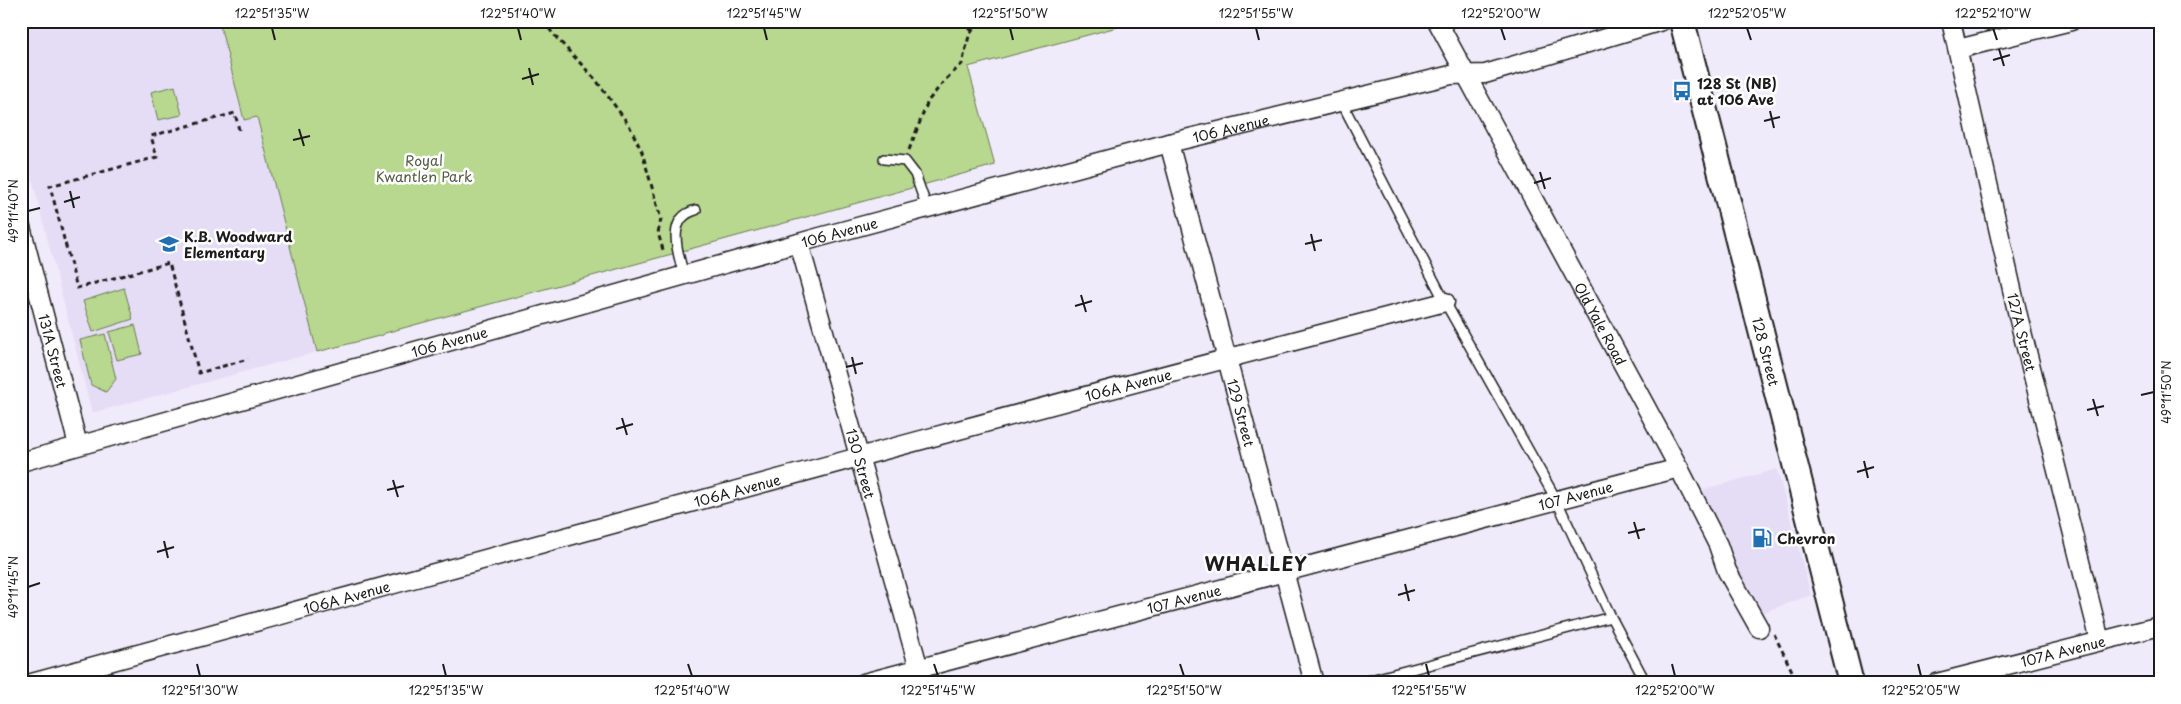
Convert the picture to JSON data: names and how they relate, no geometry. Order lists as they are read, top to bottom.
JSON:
{
  "streets": {
    "main road": ["128 Street"],
    "street": [
      "106 Avenue",
      "Old Yale Road",
      "127A Street",
      "131A Street",
      "106A Avenue",
      "129 Street",
      "130 Street",
      "107 Avenue",
      "107A Avenue"
    ]
  },
  "crossings": [
    ["106 Avenue", "Old Yale Road"],
    ["106 Avenue", "131A Street"],
    ["106 Avenue", "129 Street"],
    ["106 Avenue", "130 Street"],
    ["Old Yale Road", "107 Avenue"],
    ["127A Street", "107A Avenue"],
    ["106A Avenue", "129 Street"],
    ["106A Avenue", "130 Street"],
    ["129 Street", "107 Avenue"],
    ["130 Street", "107 Avenue"]
  ],
  "districts": ["WHALLEY"],
  "parks": ["Royal Kwantlen Park"],
  "places": {
    "bus stop": ["128 St (NB) at 106 Ave"],
    "school or university": ["K.B. Woodward Elementary"],
    "fuel station": ["Chevron"]
  },
  "coordinates": [
    "122°51'35\"W",
    "122°51'40\"W",
    "122°51'45\"W",
    "122°51'50\"W",
    "122°51'55\"W",
    "122°52'00\"W",
    "122°52'05\"W",
    "122°52'10\"W",
    "49°11'40\"N",
    "49°11'50\"N",
    "49°11'45\"N",
    "122°51'30\"W"
  ]
}
